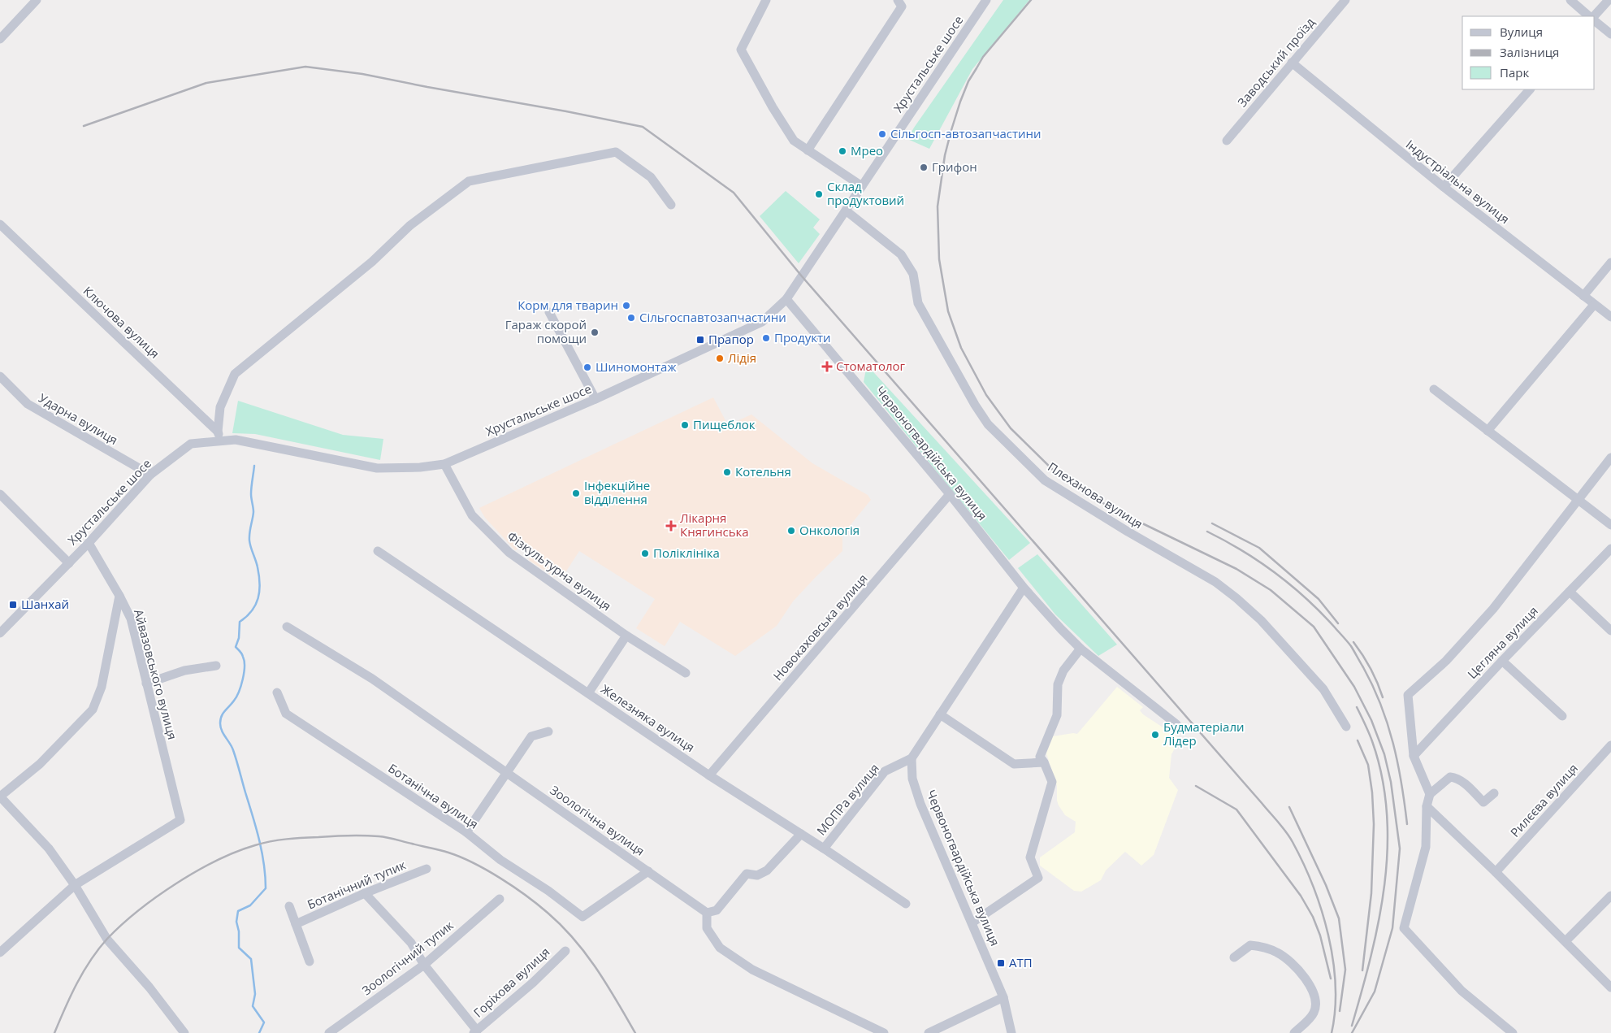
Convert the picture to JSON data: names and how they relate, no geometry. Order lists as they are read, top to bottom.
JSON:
{
  "streets": {
    "street": [
      "Заводський проїзд",
      "Хрустальське шосе",
      "Індустріальна вулиця",
      "Ключова вулиця",
      "Ударна вулиця",
      "Червоногвардійська вулиця",
      "Плеханова вулиця",
      "Фізкультурна вулиця",
      "Новокаховська вулиця",
      "Цегляна вулиця",
      "Айвазовського вулиця",
      "Железняка вулиця",
      "Ботанічна вулиця",
      "МОПРа вулиця",
      "Рилєєва вулиця",
      "Зоологічна вулиця",
      "Ботанічний тупик",
      "Зоологічний тупик",
      "Горіхова вулиця"
    ]
  },
  "crossings": [
    ["Заводський проїзд", "Індустріальна вулиця"],
    ["Хрустальське шосе", "Ударна вулиця"],
    ["Хрустальське шосе", "Червоногвардійська вулиця"],
    ["Хрустальське шосе", "Плеханова вулиця"],
    ["Хрустальське шосе", "Фізкультурна вулиця"],
    ["Хрустальське шосе", "Айвазовського вулиця"],
    ["Червоногвардійська вулиця", "Новокаховська вулиця"],
    ["Червоногвардійська вулиця", "МОПРа вулиця"],
    ["Новокаховська вулиця", "Железняка вулиця"],
    ["Железняка вулиця", "МОПРа вулиця"],
    ["Ботанічна вулиця", "Зоологічна вулиця"]
  ],
  "places": {
    "other": [
      "Сільгосп-автозапчастини",
      "Мрео",
      "Грифон",
      "Склад продуктовий",
      "Корм для тварин",
      "Сільгоспавтозапчастини",
      "Гараж скорой помощи",
      "Продукти",
      "Лідія",
      "Шиномонтаж",
      "Пищеблок",
      "Котельня",
      "Інфекційне відділення",
      "Онкологія",
      "Поліклініка",
      "Будматеріали Лідер"
    ],
    "transit": ["Прапор", "Шанхай", "АТП"],
    "health": ["Стоматолог", "Лікарня Княгинська"]
  },
  "legend": ["Вулиця", "Залізниця", "Парк"]
}
